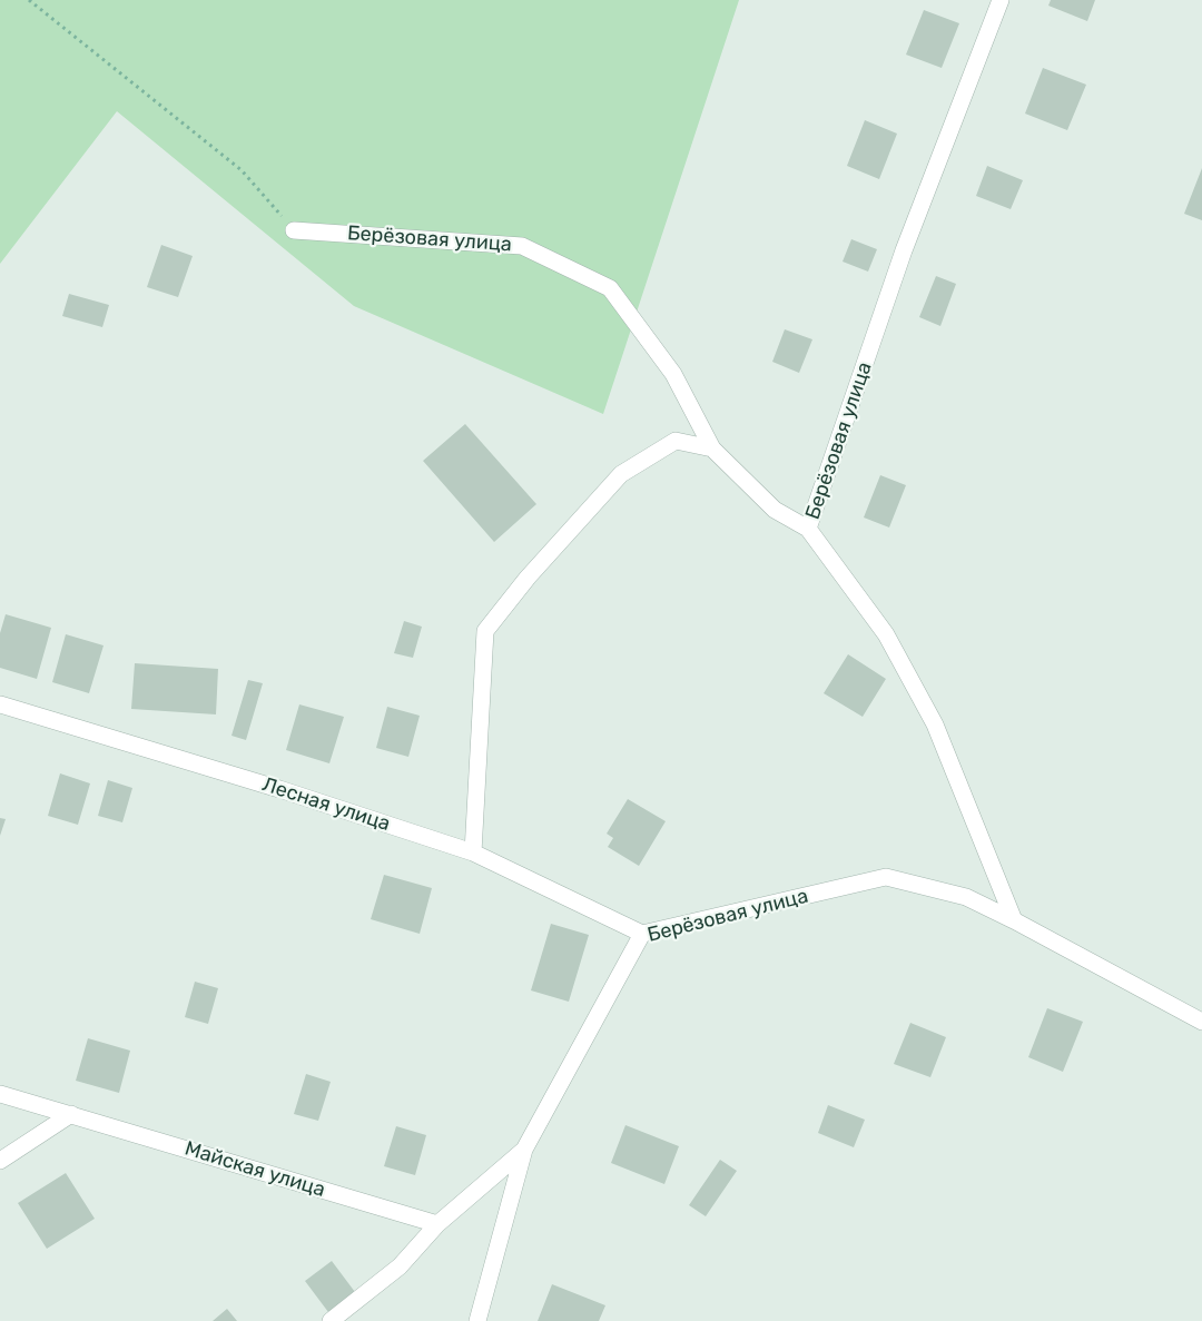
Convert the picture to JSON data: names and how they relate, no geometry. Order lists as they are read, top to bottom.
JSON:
{
  "streets": {
    "street": ["Берёзовая улица", "Лесная улица", "Майская улица"]
  },
  "crossings": [
    ["Берёзовая улица", "Лесная улица"],
    ["Берёзовая улица", "Майская улица"]
  ]
}
